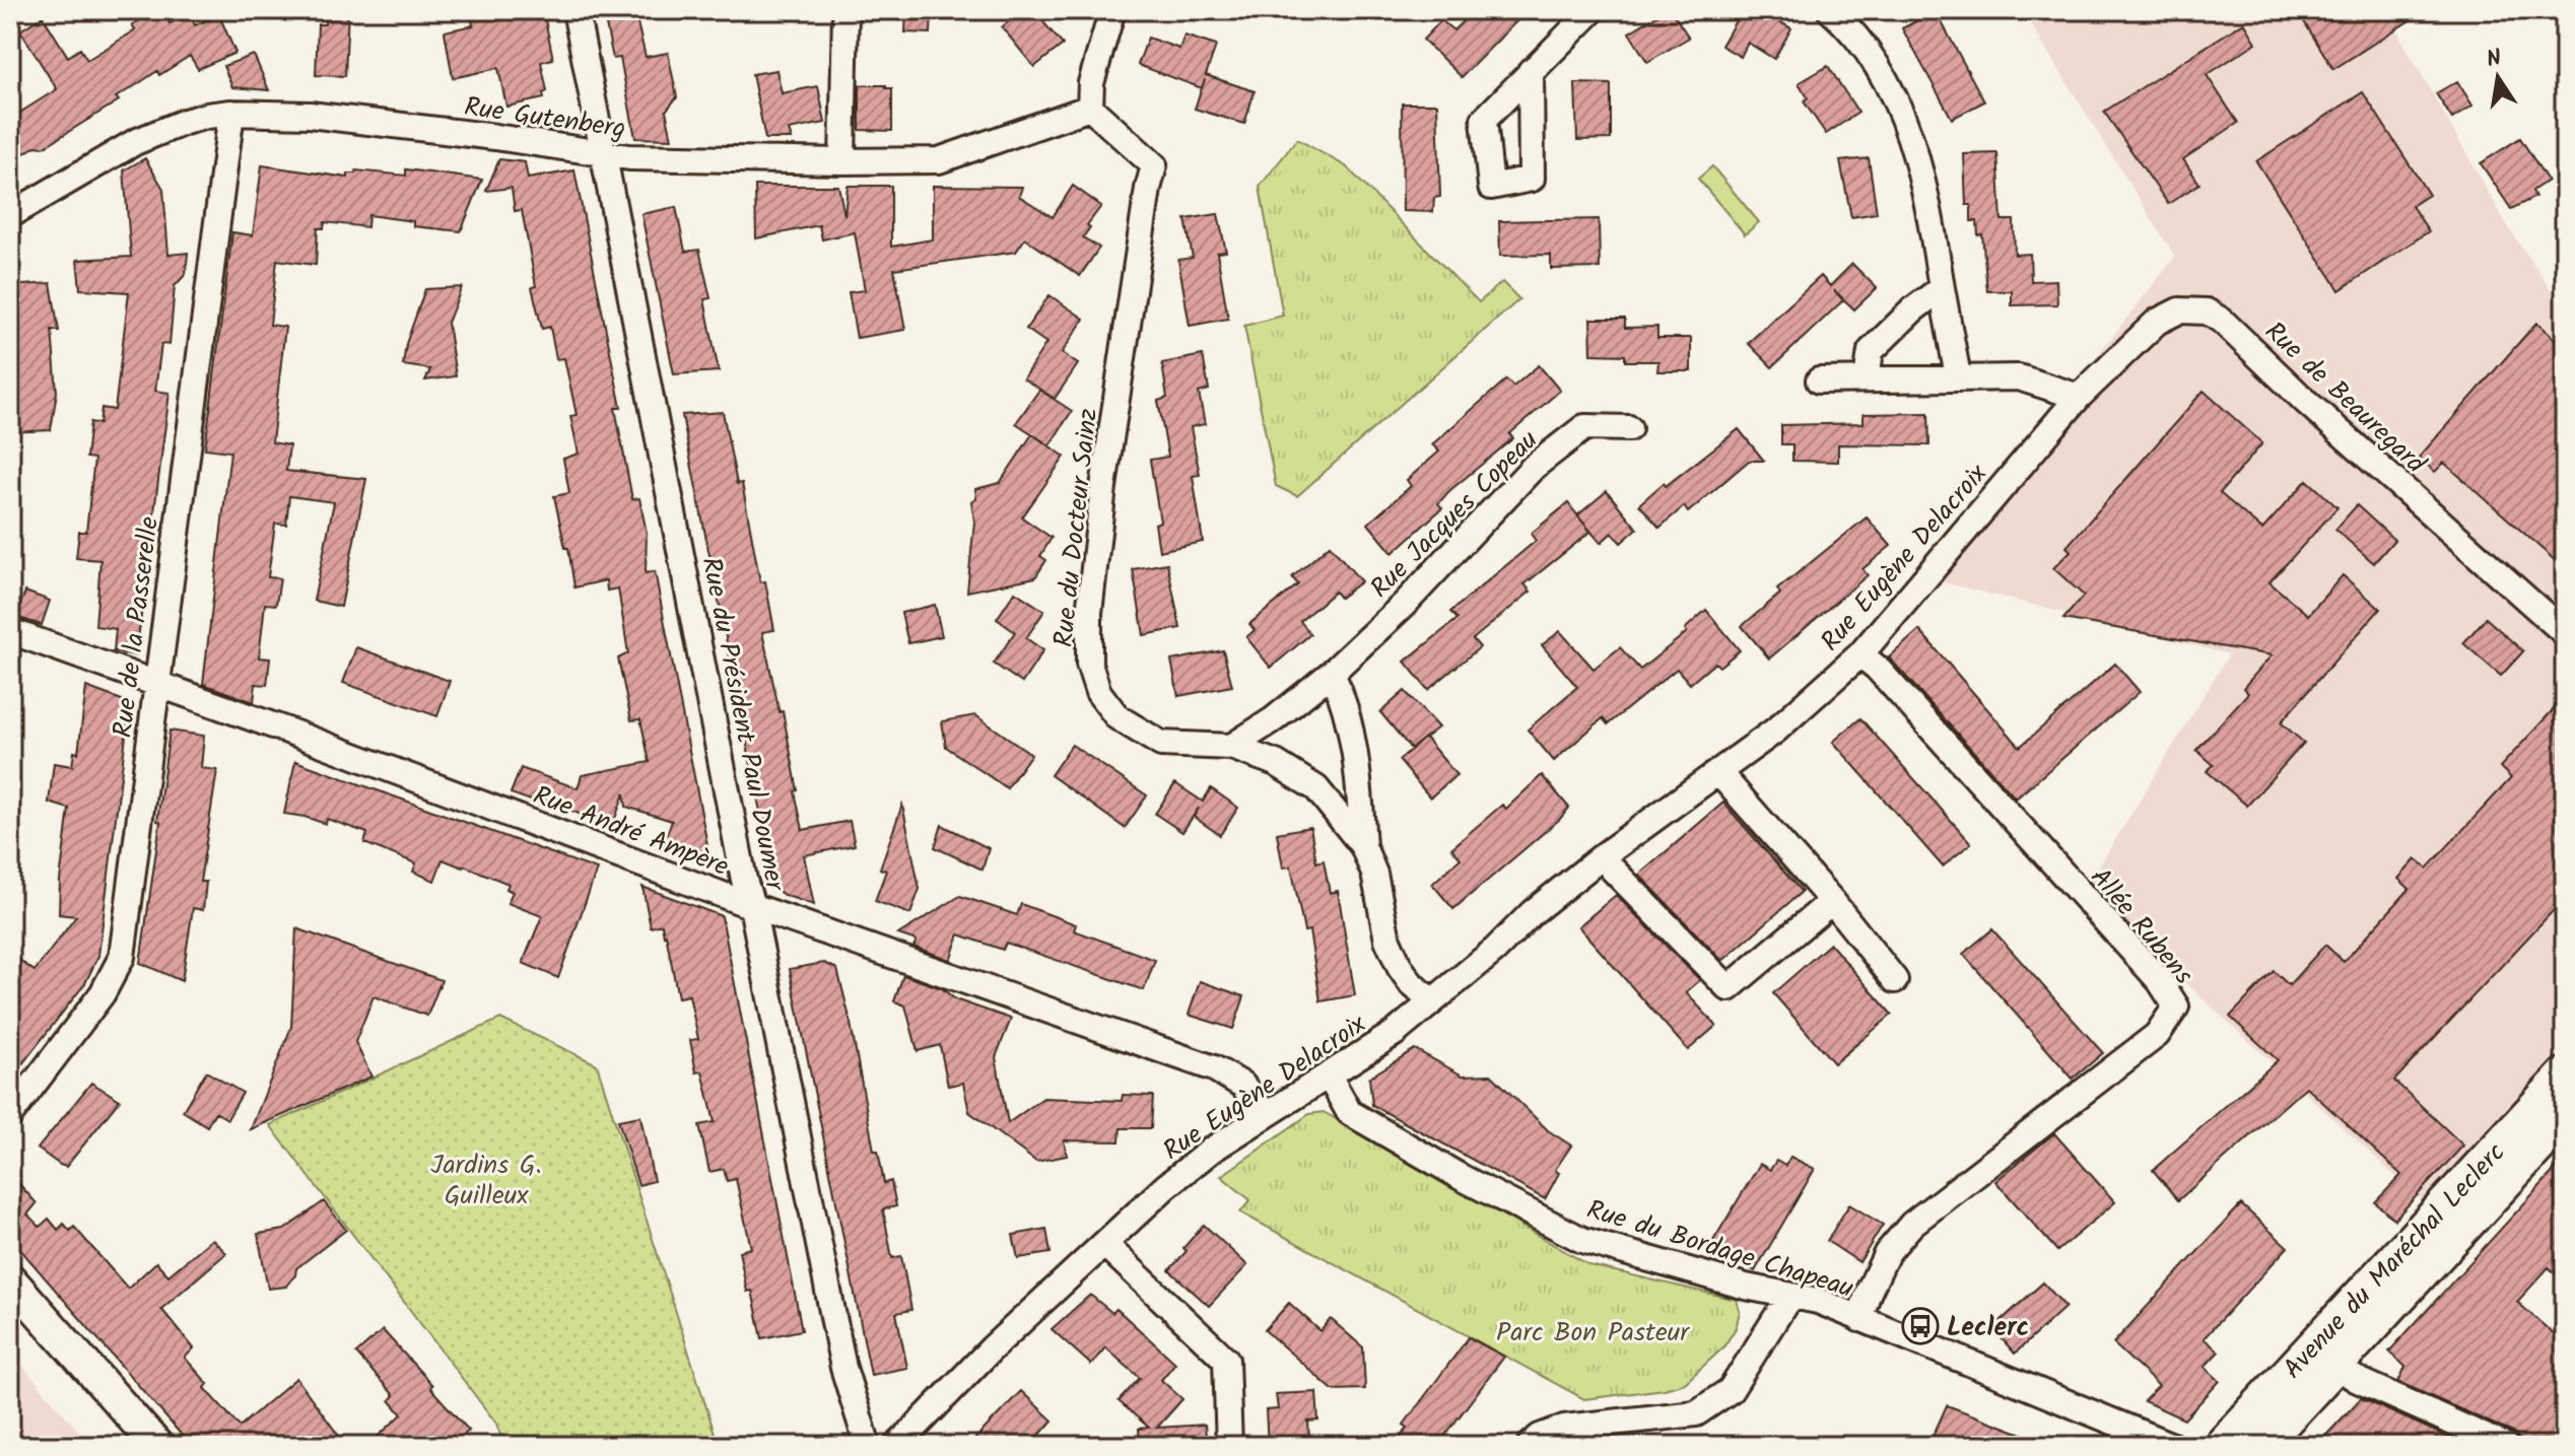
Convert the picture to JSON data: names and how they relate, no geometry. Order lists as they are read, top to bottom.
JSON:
{
  "streets": {
    "main road": ["Avenue du Maréchal Leclerc"],
    "street": [
      "Rue Gutenberg",
      "Rue de Beauregard",
      "Rue Jacques Copeau",
      "Rue du Docteur Sainz",
      "Rue Eugène Delacroix",
      "Rue de la Passerelle",
      "Rue du Président Paul Doumer",
      "Rue André Ampère",
      "Allée Rubens",
      "Rue du Bordage Chapeau"
    ]
  },
  "crossings": [
    ["Rue Gutenberg", "Rue du Docteur Sainz"],
    ["Rue Gutenberg", "Rue de la Passerelle"],
    ["Rue Gutenberg", "Rue du Président Paul Doumer"],
    ["Rue de Beauregard", "Rue Eugène Delacroix"],
    ["Rue Jacques Copeau", "Rue du Docteur Sainz"],
    ["Rue du Docteur Sainz", "Rue Eugène Delacroix"],
    ["Rue Eugène Delacroix", "Rue André Ampère"],
    ["Rue Eugène Delacroix", "Allée Rubens"],
    ["Rue Eugène Delacroix", "Rue du Bordage Chapeau"],
    ["Rue de la Passerelle", "Rue André Ampère"],
    ["Rue du Président Paul Doumer", "Rue André Ampère"],
    ["Allée Rubens", "Rue du Bordage Chapeau"]
  ],
  "parks": ["Jardins G. Guilleux", "Parc Bon Pasteur"],
  "places": {
    "bus stop": ["Leclerc"]
  },
  "north": "top"
}
